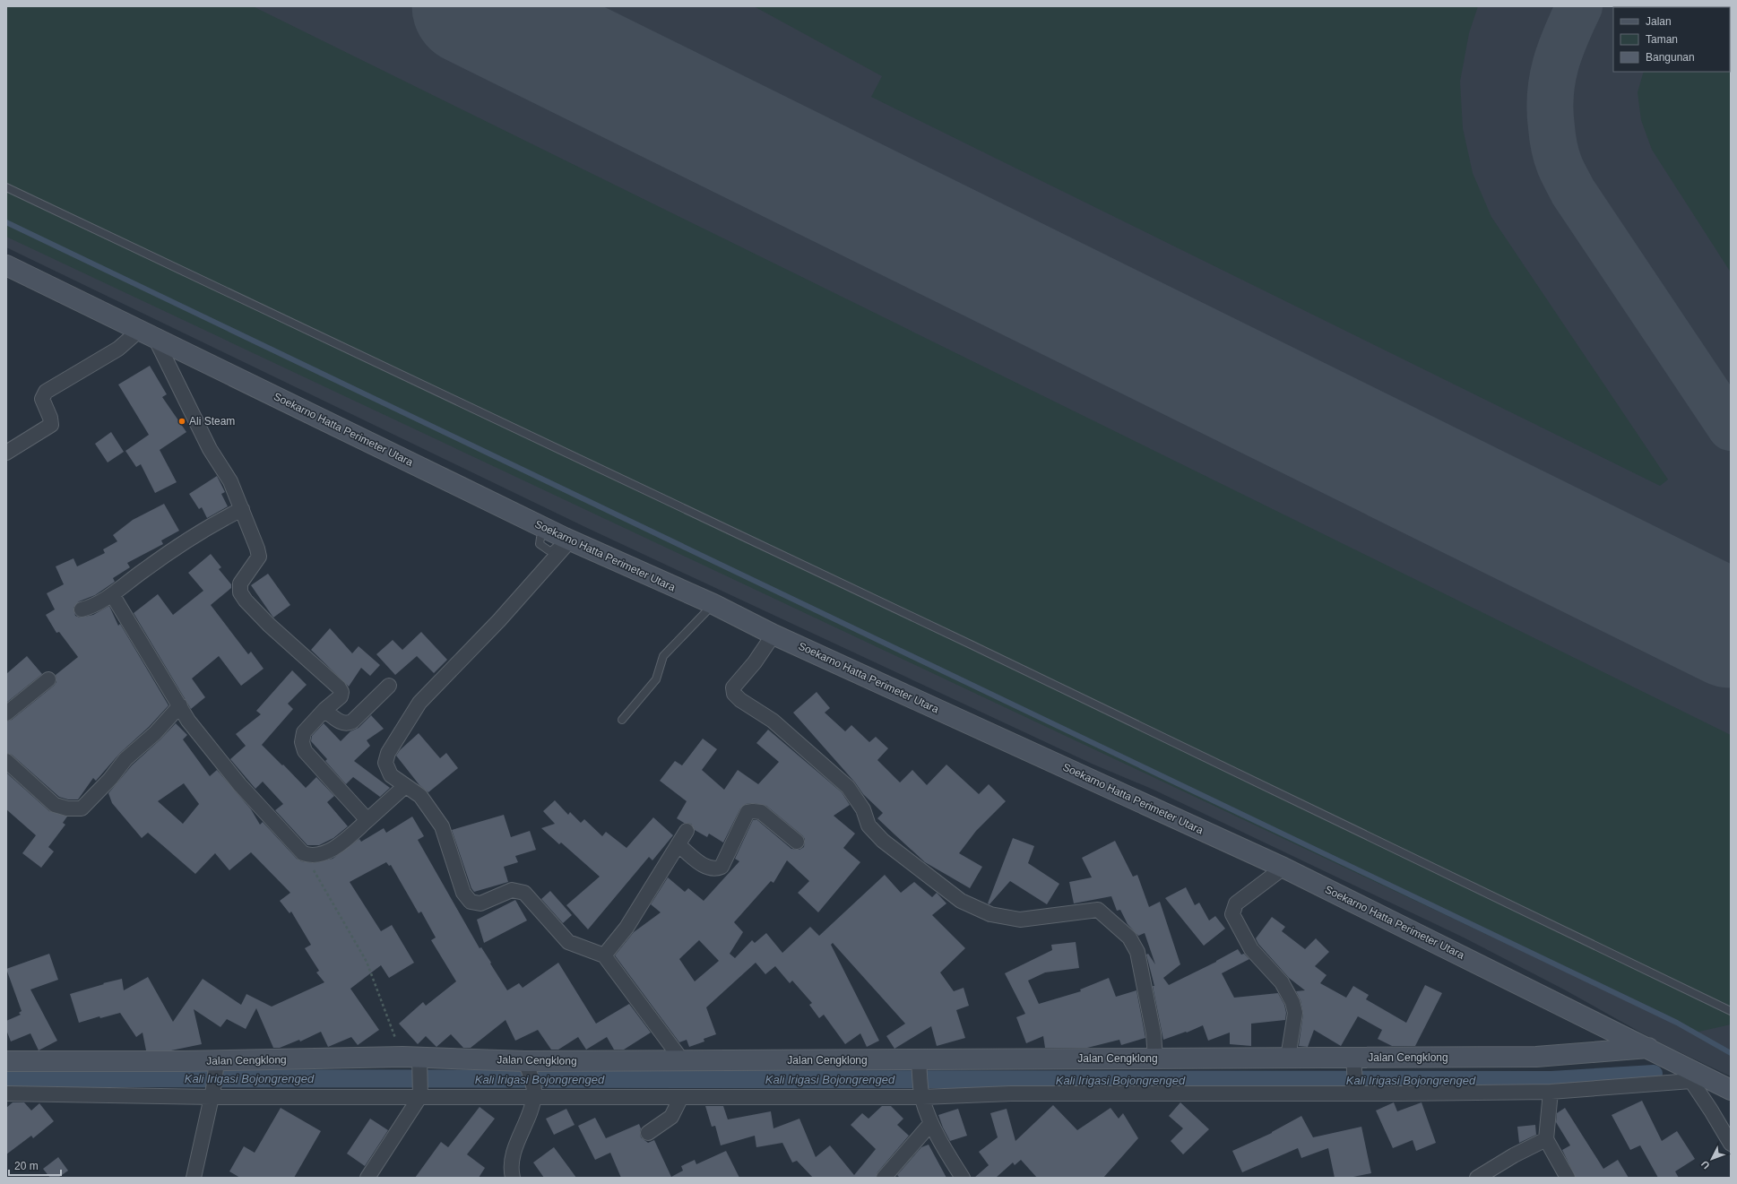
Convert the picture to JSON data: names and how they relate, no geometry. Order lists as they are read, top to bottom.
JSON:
{
  "streets": {
    "main road": ["Soekarno Hatta Perimeter Utara", "Jalan Cengklong"]
  },
  "crossings": [
    ["Soekarno Hatta Perimeter Utara", "Jalan Cengklong"]
  ],
  "water": ["Kali Irigasi Bojongrenged"],
  "places": ["Ali Steam"],
  "legend": ["Jalan", "Taman", "Bangunan"],
  "scale_bar": "20 m",
  "north": "bottom left"
}
